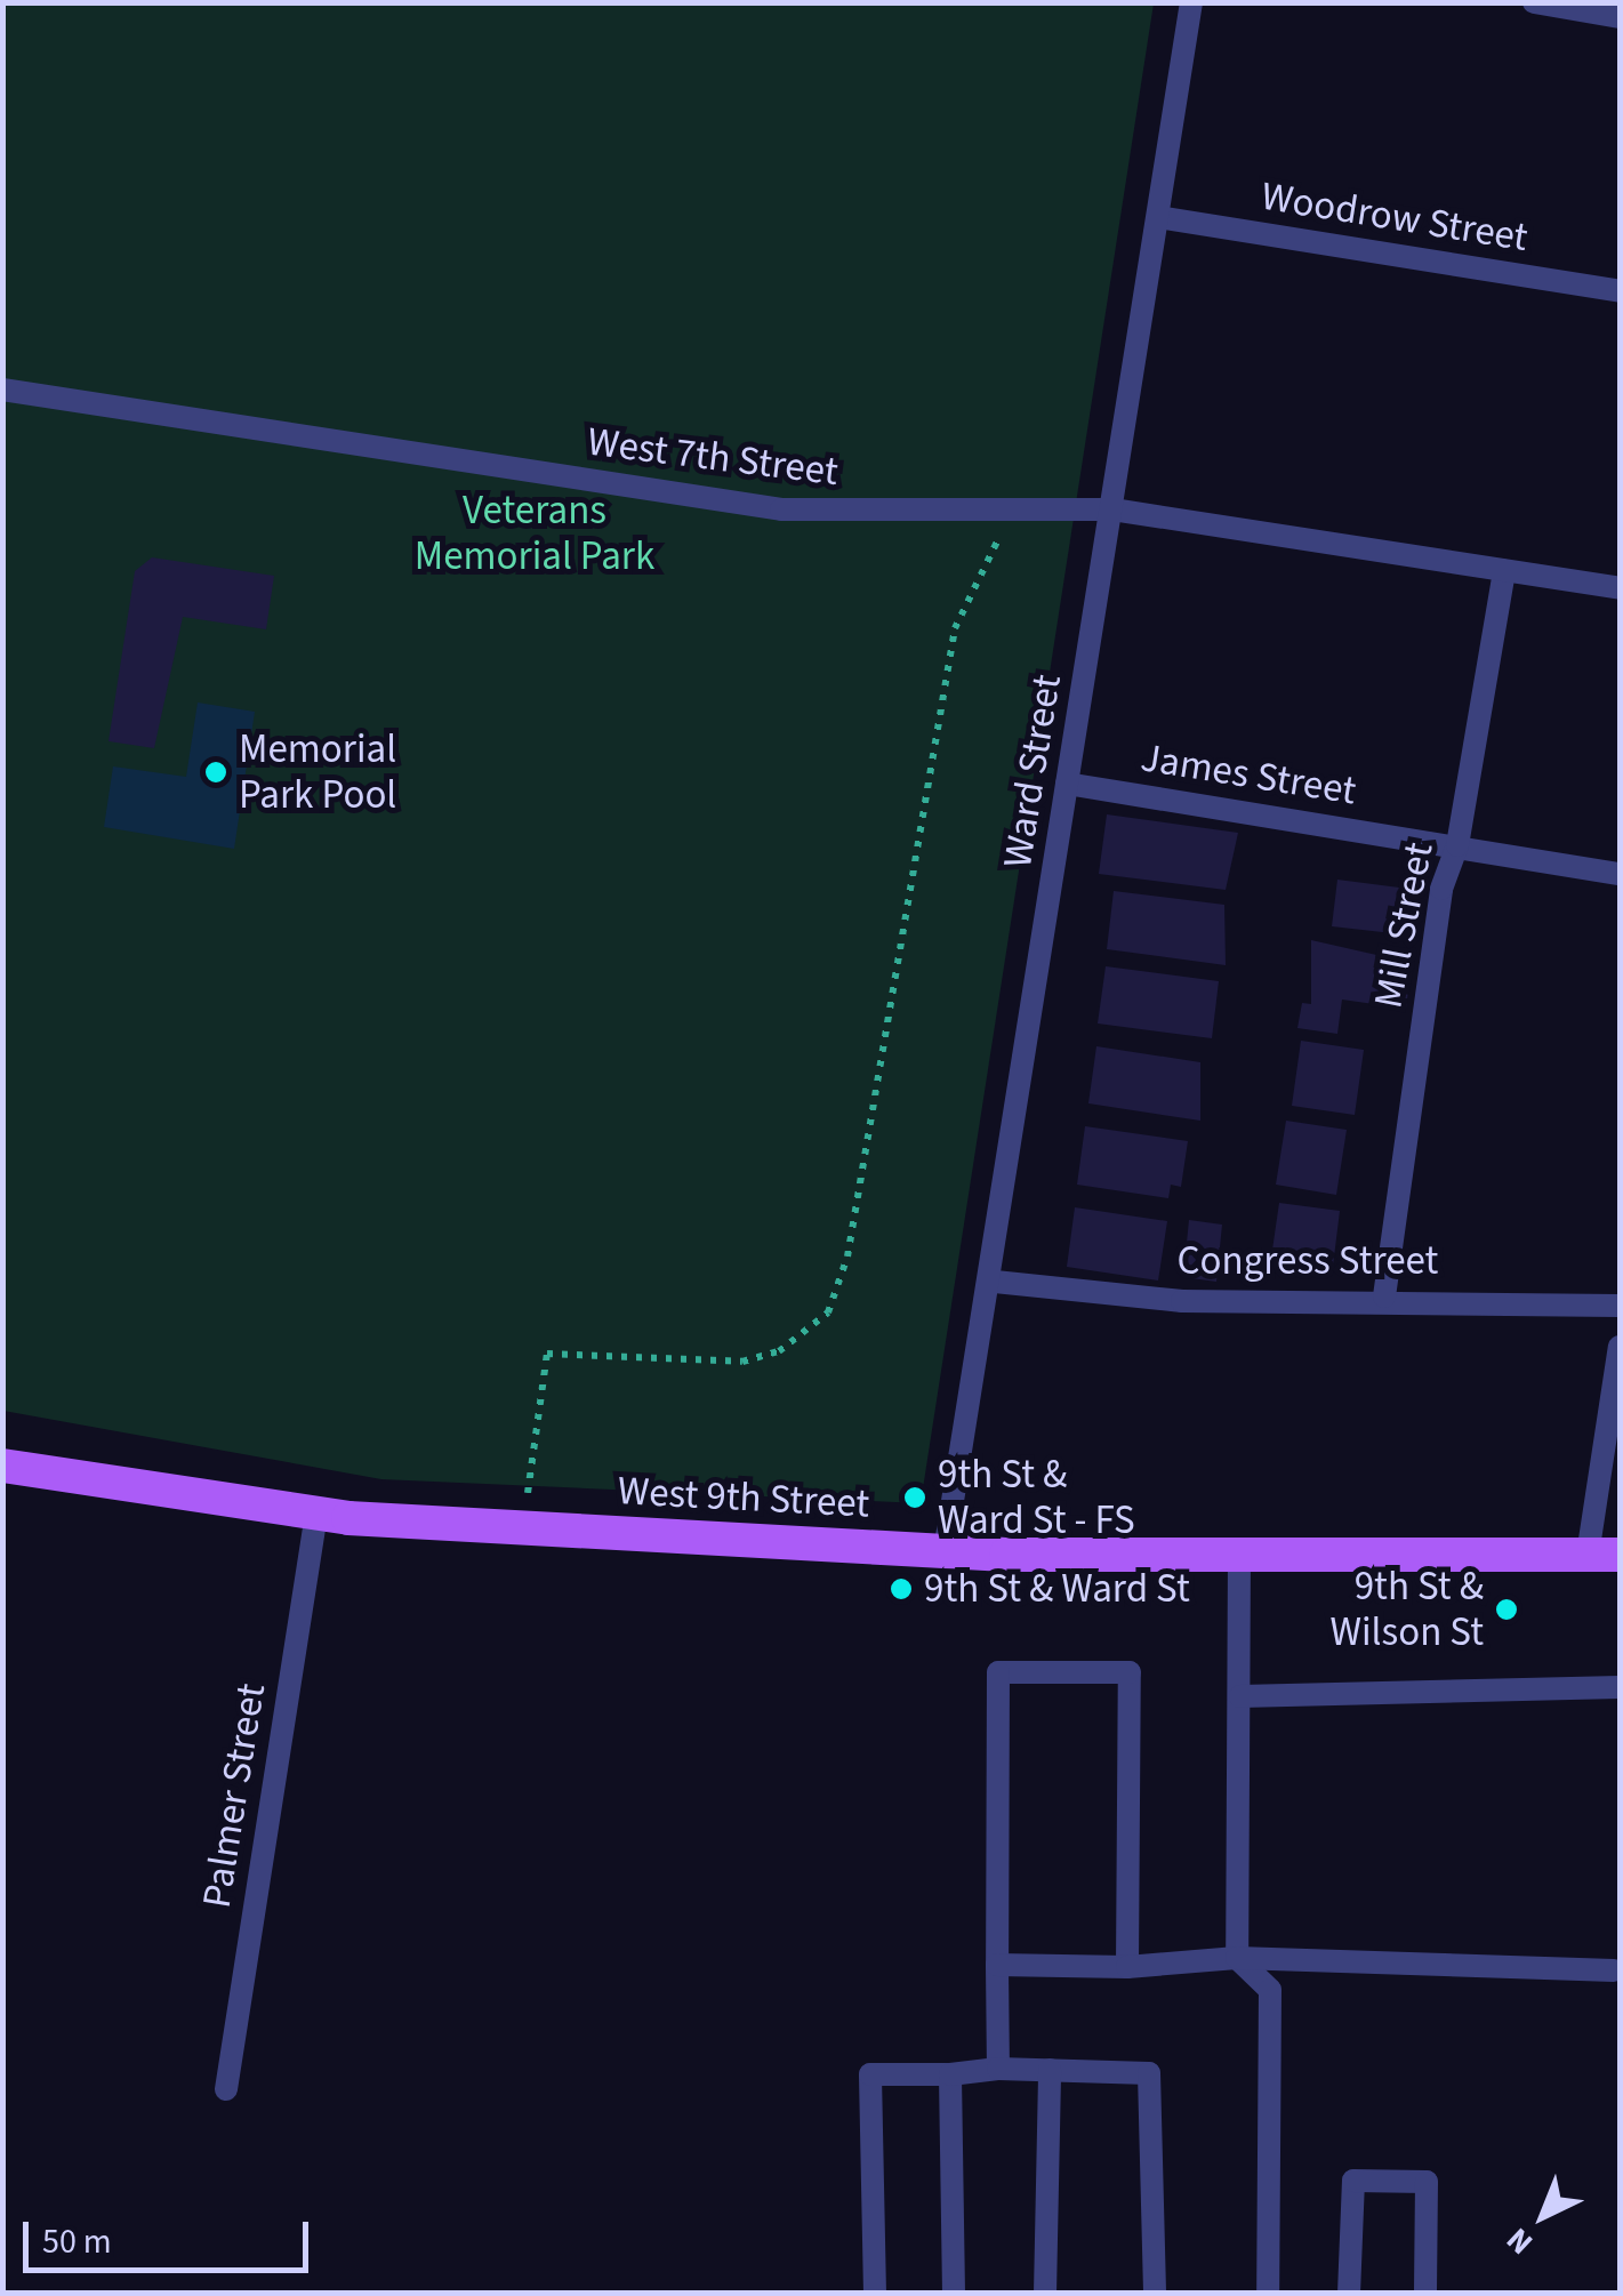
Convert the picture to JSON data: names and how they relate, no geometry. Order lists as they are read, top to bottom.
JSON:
{
  "streets": {
    "main road": ["West 9th Street"],
    "street": [
      "Woodrow Street",
      "West 7th Street",
      "Ward Street",
      "James Street",
      "Mill Street",
      "Congress Street",
      "Palmer Street"
    ]
  },
  "crossings": [
    ["Woodrow Street", "Ward Street"],
    ["West 7th Street", "Ward Street"],
    ["West 7th Street", "Mill Street"],
    ["Ward Street", "James Street"],
    ["Ward Street", "Congress Street"],
    ["Ward Street", "West 9th Street"],
    ["James Street", "Mill Street"],
    ["Mill Street", "Congress Street"],
    ["West 9th Street", "Palmer Street"]
  ],
  "parks": ["Veterans Memorial Park"],
  "places": [
    "Memorial Park Pool",
    "9th St & Ward St - FS",
    "9th St & Ward St",
    "9th St & Wilson St"
  ],
  "scale_bar": "50 m",
  "north": "bottom left"
}
